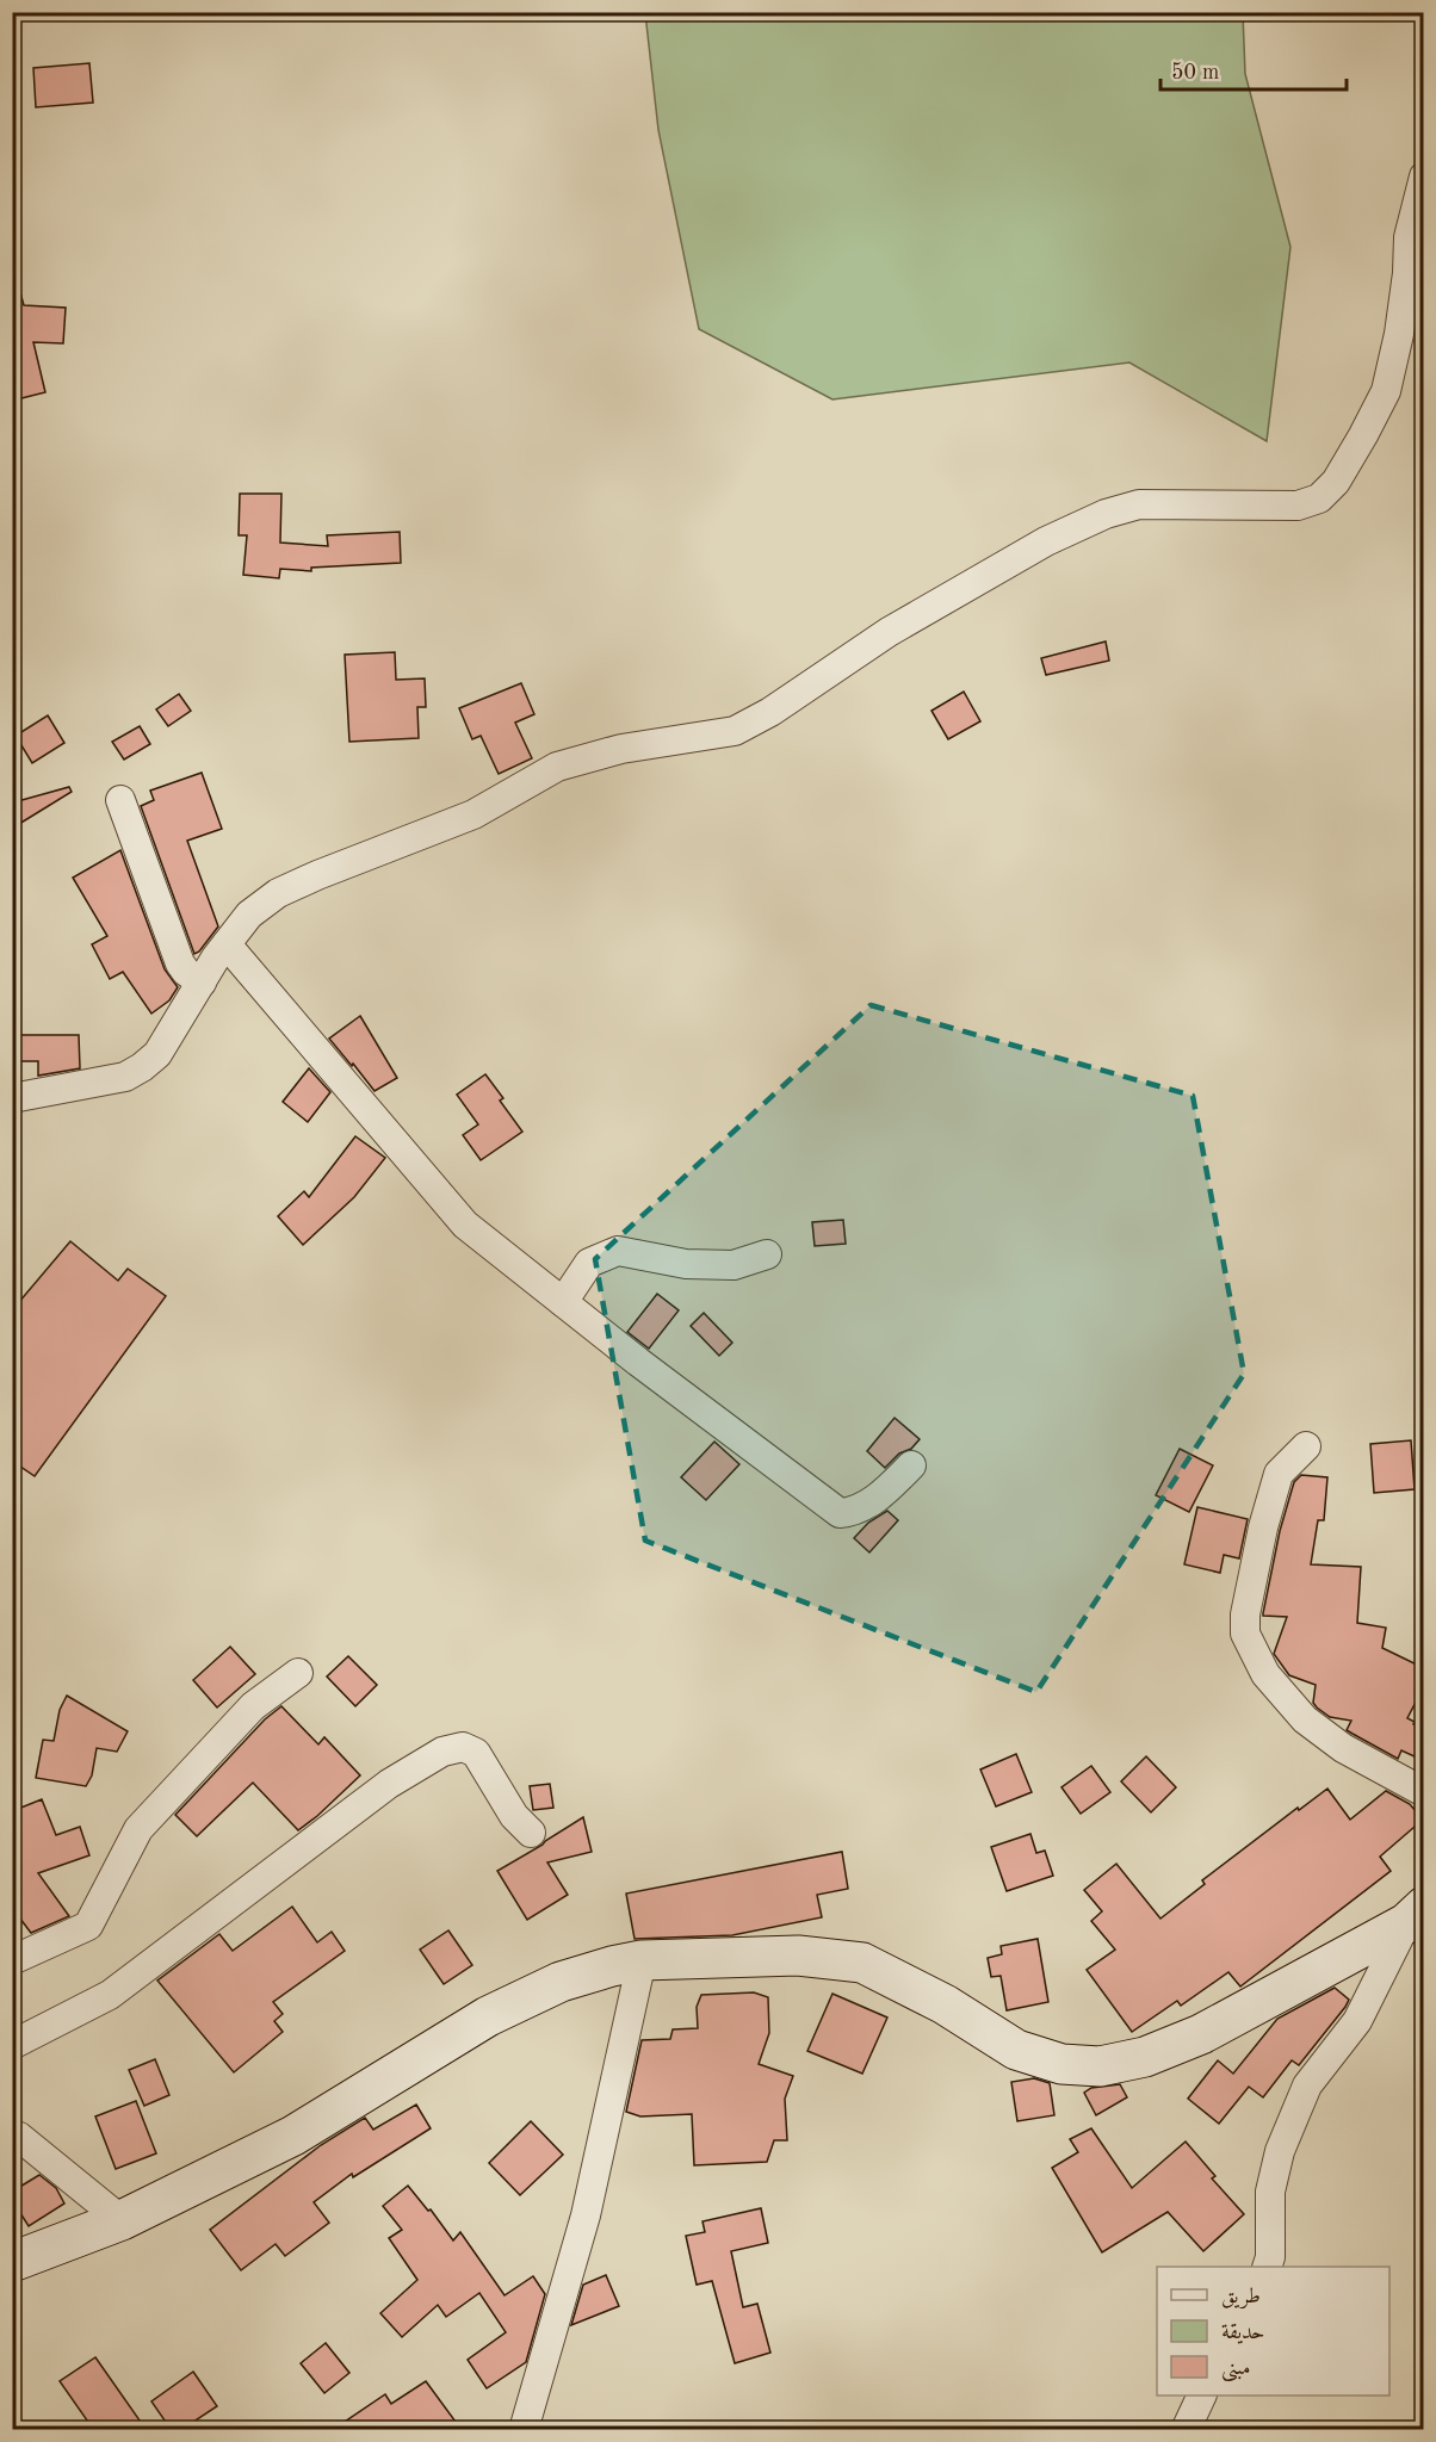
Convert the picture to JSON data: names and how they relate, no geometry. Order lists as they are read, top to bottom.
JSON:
{
  "legend": ["طريق", "حديقة", "مبنى"],
  "scale_bar": "50 m"
}
